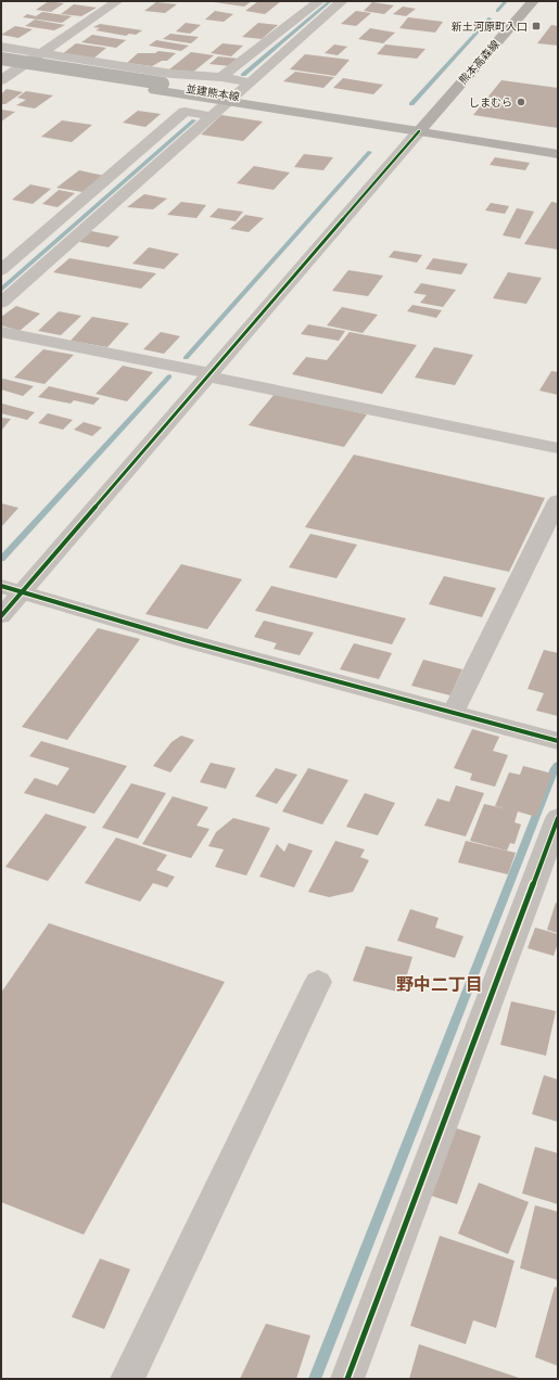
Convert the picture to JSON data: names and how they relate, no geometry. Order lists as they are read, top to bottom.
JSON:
{
  "streets": {
    "main road": ["熊本高森線", "並建熊本線"]
  },
  "crossings": [
    ["熊本高森線", "並建熊本線"]
  ],
  "districts": ["野中二丁目"],
  "places": {
    "transit": ["新土河原町入口"],
    "other": ["しまむら"]
  }
}
